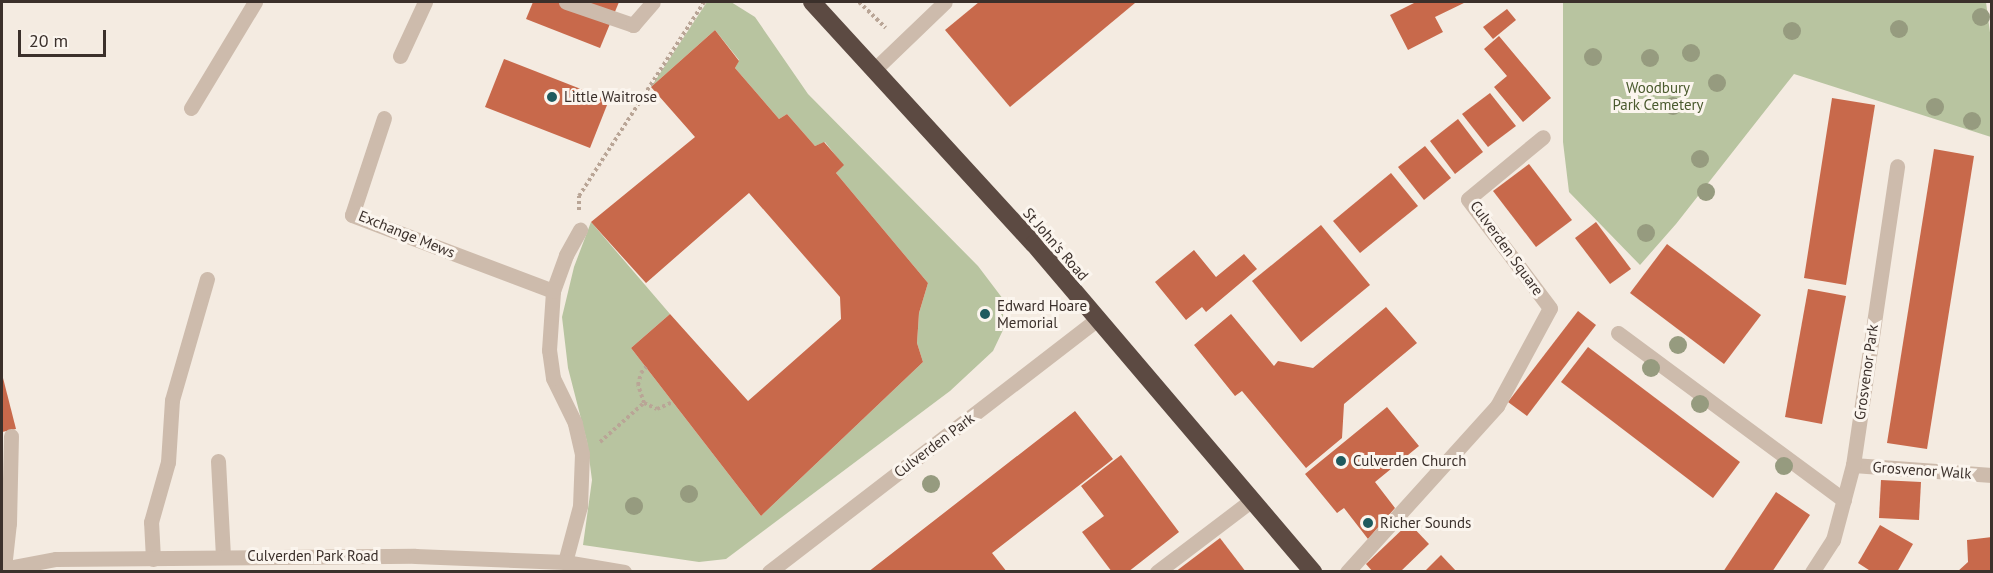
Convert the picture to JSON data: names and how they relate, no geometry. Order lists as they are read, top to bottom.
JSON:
{
  "streets": {
    "highway": ["St John's Road"],
    "street": [
      "Exchange Mews",
      "Culverden Square",
      "Grosvenor Park",
      "Culverden Park",
      "Grosvenor Walk",
      "Culverden Park Road"
    ]
  },
  "crossings": [
    ["St John's Road", "Culverden Park"],
    ["Grosvenor Park", "Grosvenor Walk"]
  ],
  "parks": ["Woodbury Park Cemetery"],
  "places": [
    "Little Waitrose",
    "Edward Hoare Memorial",
    "Culverden Church",
    "Richer Sounds"
  ],
  "scale_bar": "20 m"
}
